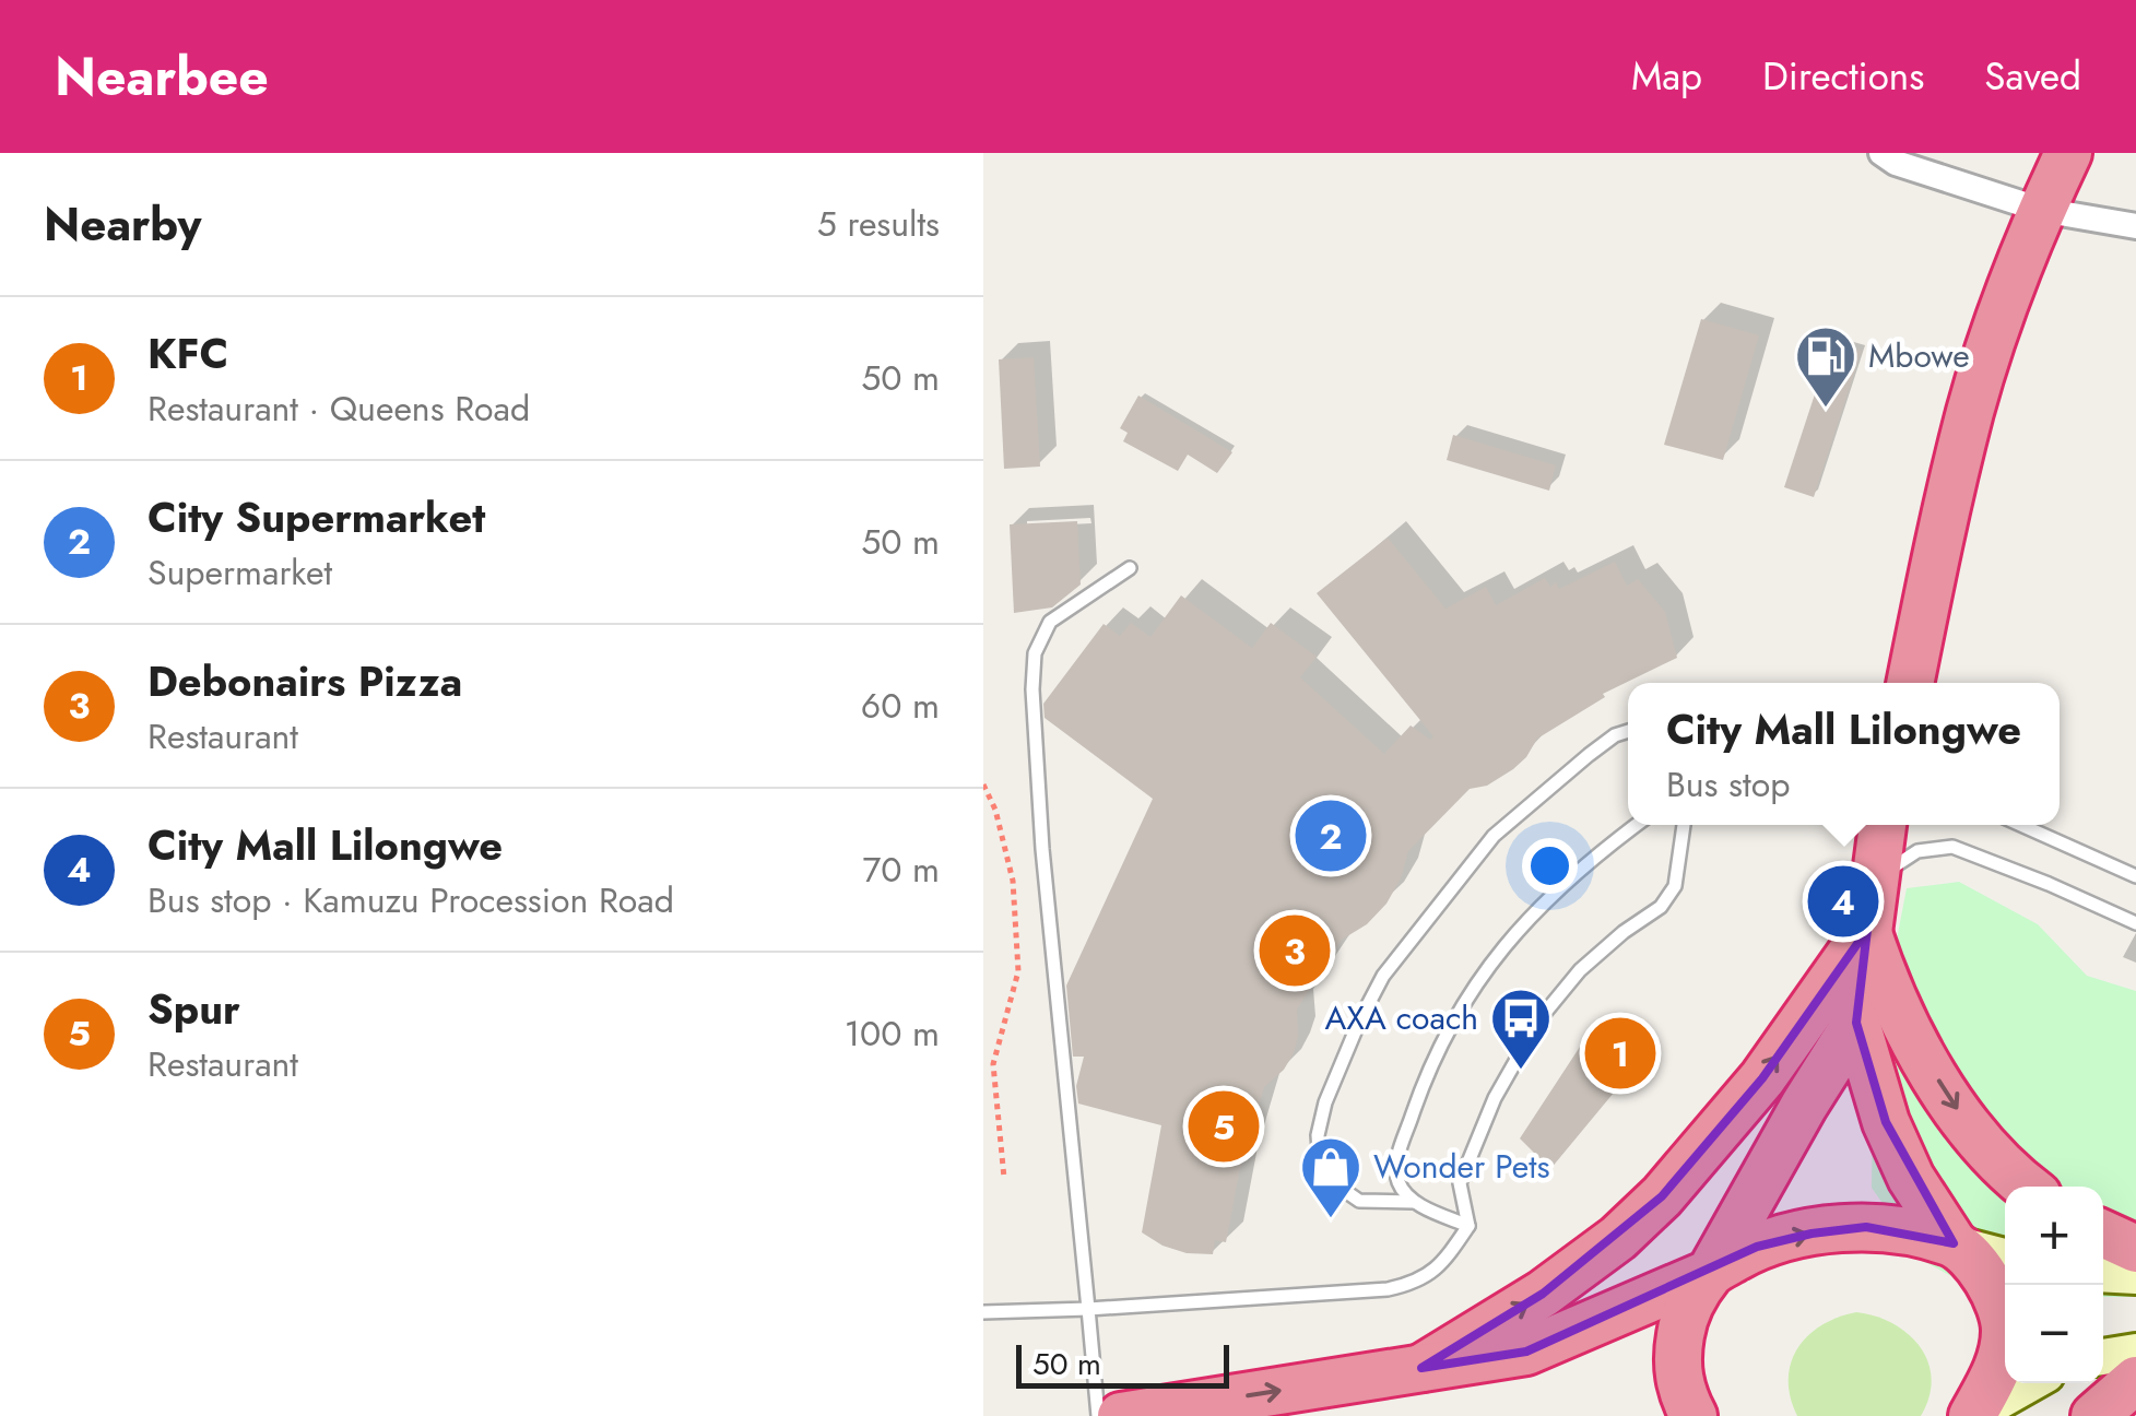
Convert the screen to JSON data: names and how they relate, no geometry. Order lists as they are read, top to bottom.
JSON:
{
  "places": {
    "fuel station": ["Mbowe"],
    "bus stop": ["AXA coach"],
    "shop": ["Wonder Pets"]
  },
  "scale_bar": "50 m",
  "page": {
    "header": "Nearbee",
    "nav": ["Map", "Directions", "Saved"],
    "heading": ["Nearby", "5 results"],
    "list": [
      {
        "mark": "1",
        "name": "KFC",
        "note": "Restaurant · Queens Road",
        "value": "50 m"
      },
      {
        "mark": "2",
        "name": "City Supermarket",
        "note": "Supermarket",
        "value": "50 m"
      },
      {
        "mark": "3",
        "name": "Debonairs Pizza",
        "note": "Restaurant",
        "value": "60 m"
      },
      {
        "mark": "4",
        "name": "City Mall Lilongwe",
        "note": "Bus stop · Kamuzu Procession Road",
        "value": "70 m"
      },
      {
        "mark": "5",
        "name": "Spur",
        "note": "Restaurant",
        "value": "100 m"
      }
    ],
    "popup": ["City Mall Lilongwe", "Bus stop"],
    "pins": [
      "2",
      "4",
      "3",
      "1",
      "5"
    ],
    "map_buttons": ["+", "−"],
    "scale": "50 m"
  }
}
